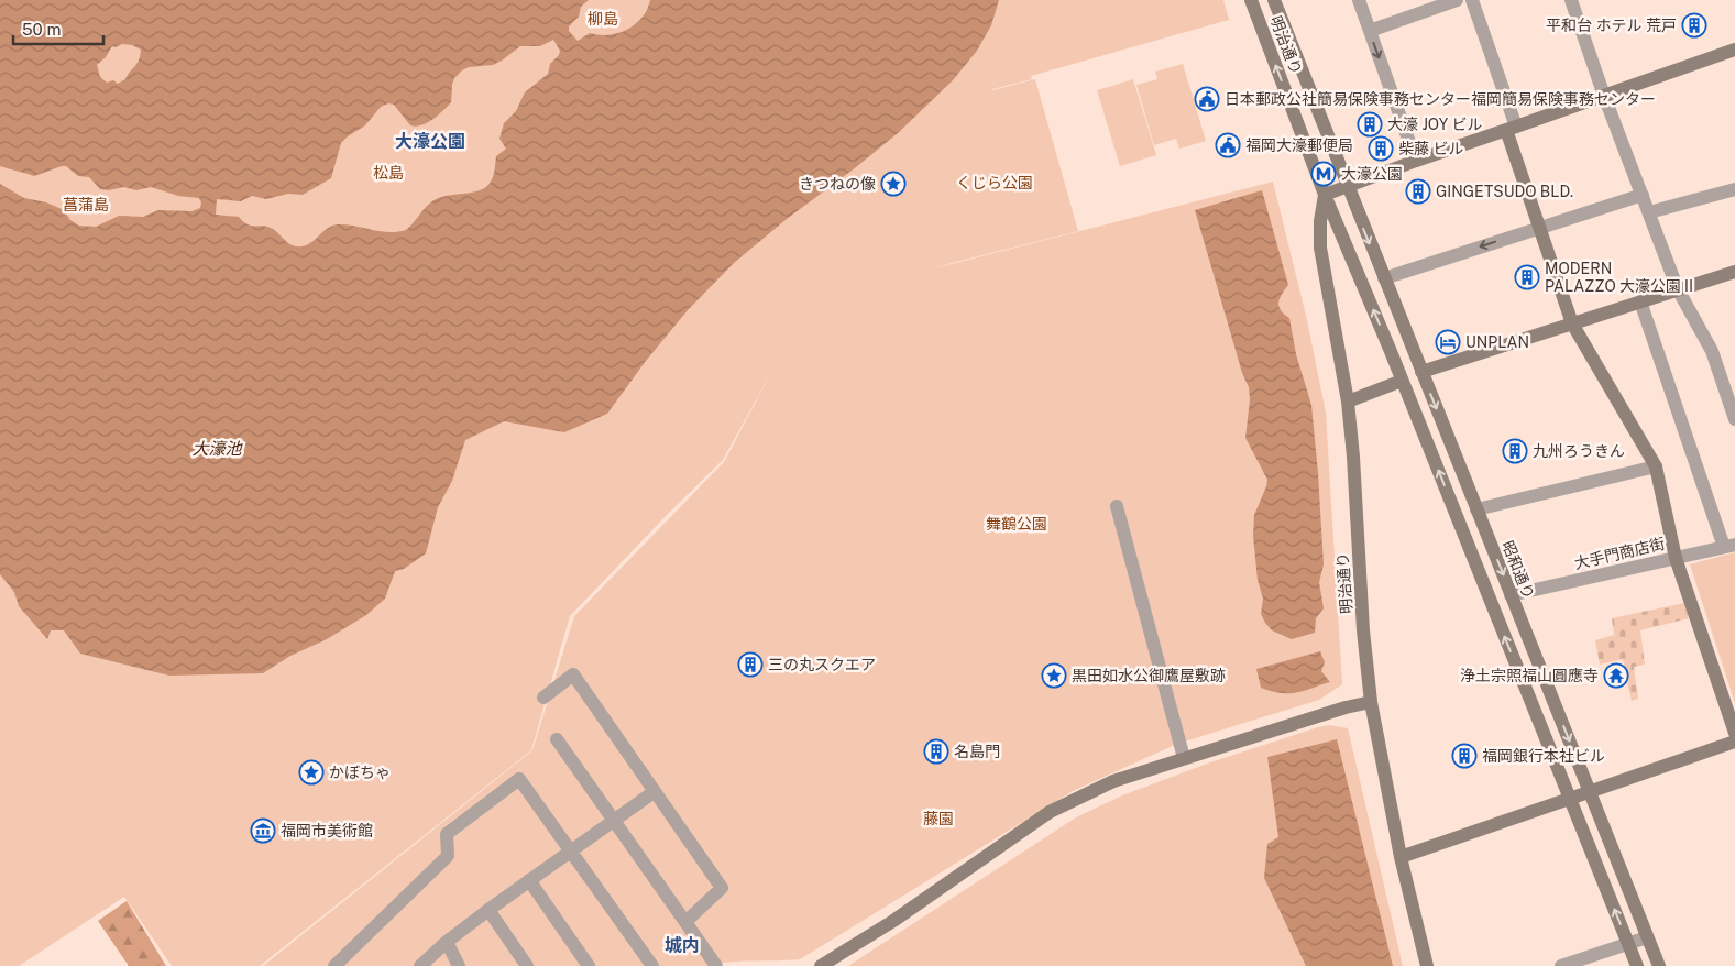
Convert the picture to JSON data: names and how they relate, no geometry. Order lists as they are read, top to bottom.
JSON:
{
  "streets": {
    "street": ["明治通り", "大手門商店街", "昭和通り"]
  },
  "crossings": [
    ["明治通り", "昭和通り"],
    ["大手門商店街", "昭和通り"]
  ],
  "districts": ["大濠公園", "城内"],
  "water": ["大濠池"],
  "parks": [
    "柳島",
    "松島",
    "くじら公園",
    "菖蒲島",
    "舞鶴公園",
    "藤園"
  ],
  "places": {
    "building": [
      "平和台 ホテル 荒戸",
      "大濠 JOY ビル",
      "柴藤 ビル",
      "GINGETSUDO BLD.",
      "MODERN PALAZZO 大濠公園Ⅱ",
      "九州ろうきん",
      "三の丸スクエア",
      "名島門",
      "福岡銀行本社ビル"
    ],
    "public building": ["日本郵政公社簡易保険事務センター福岡簡易保険事務センター", "福岡大濠郵便局"],
    "metro station": ["大濠公園"],
    "place": ["きつねの像", "黒田如水公御鷹屋敷跡", "かぼちゃ"],
    "hotel": ["UNPLAN"],
    "temple": ["浄土宗照福山圓應寺"],
    "museum": ["福岡市美術館"]
  },
  "scale_bar": "50 m"
}
